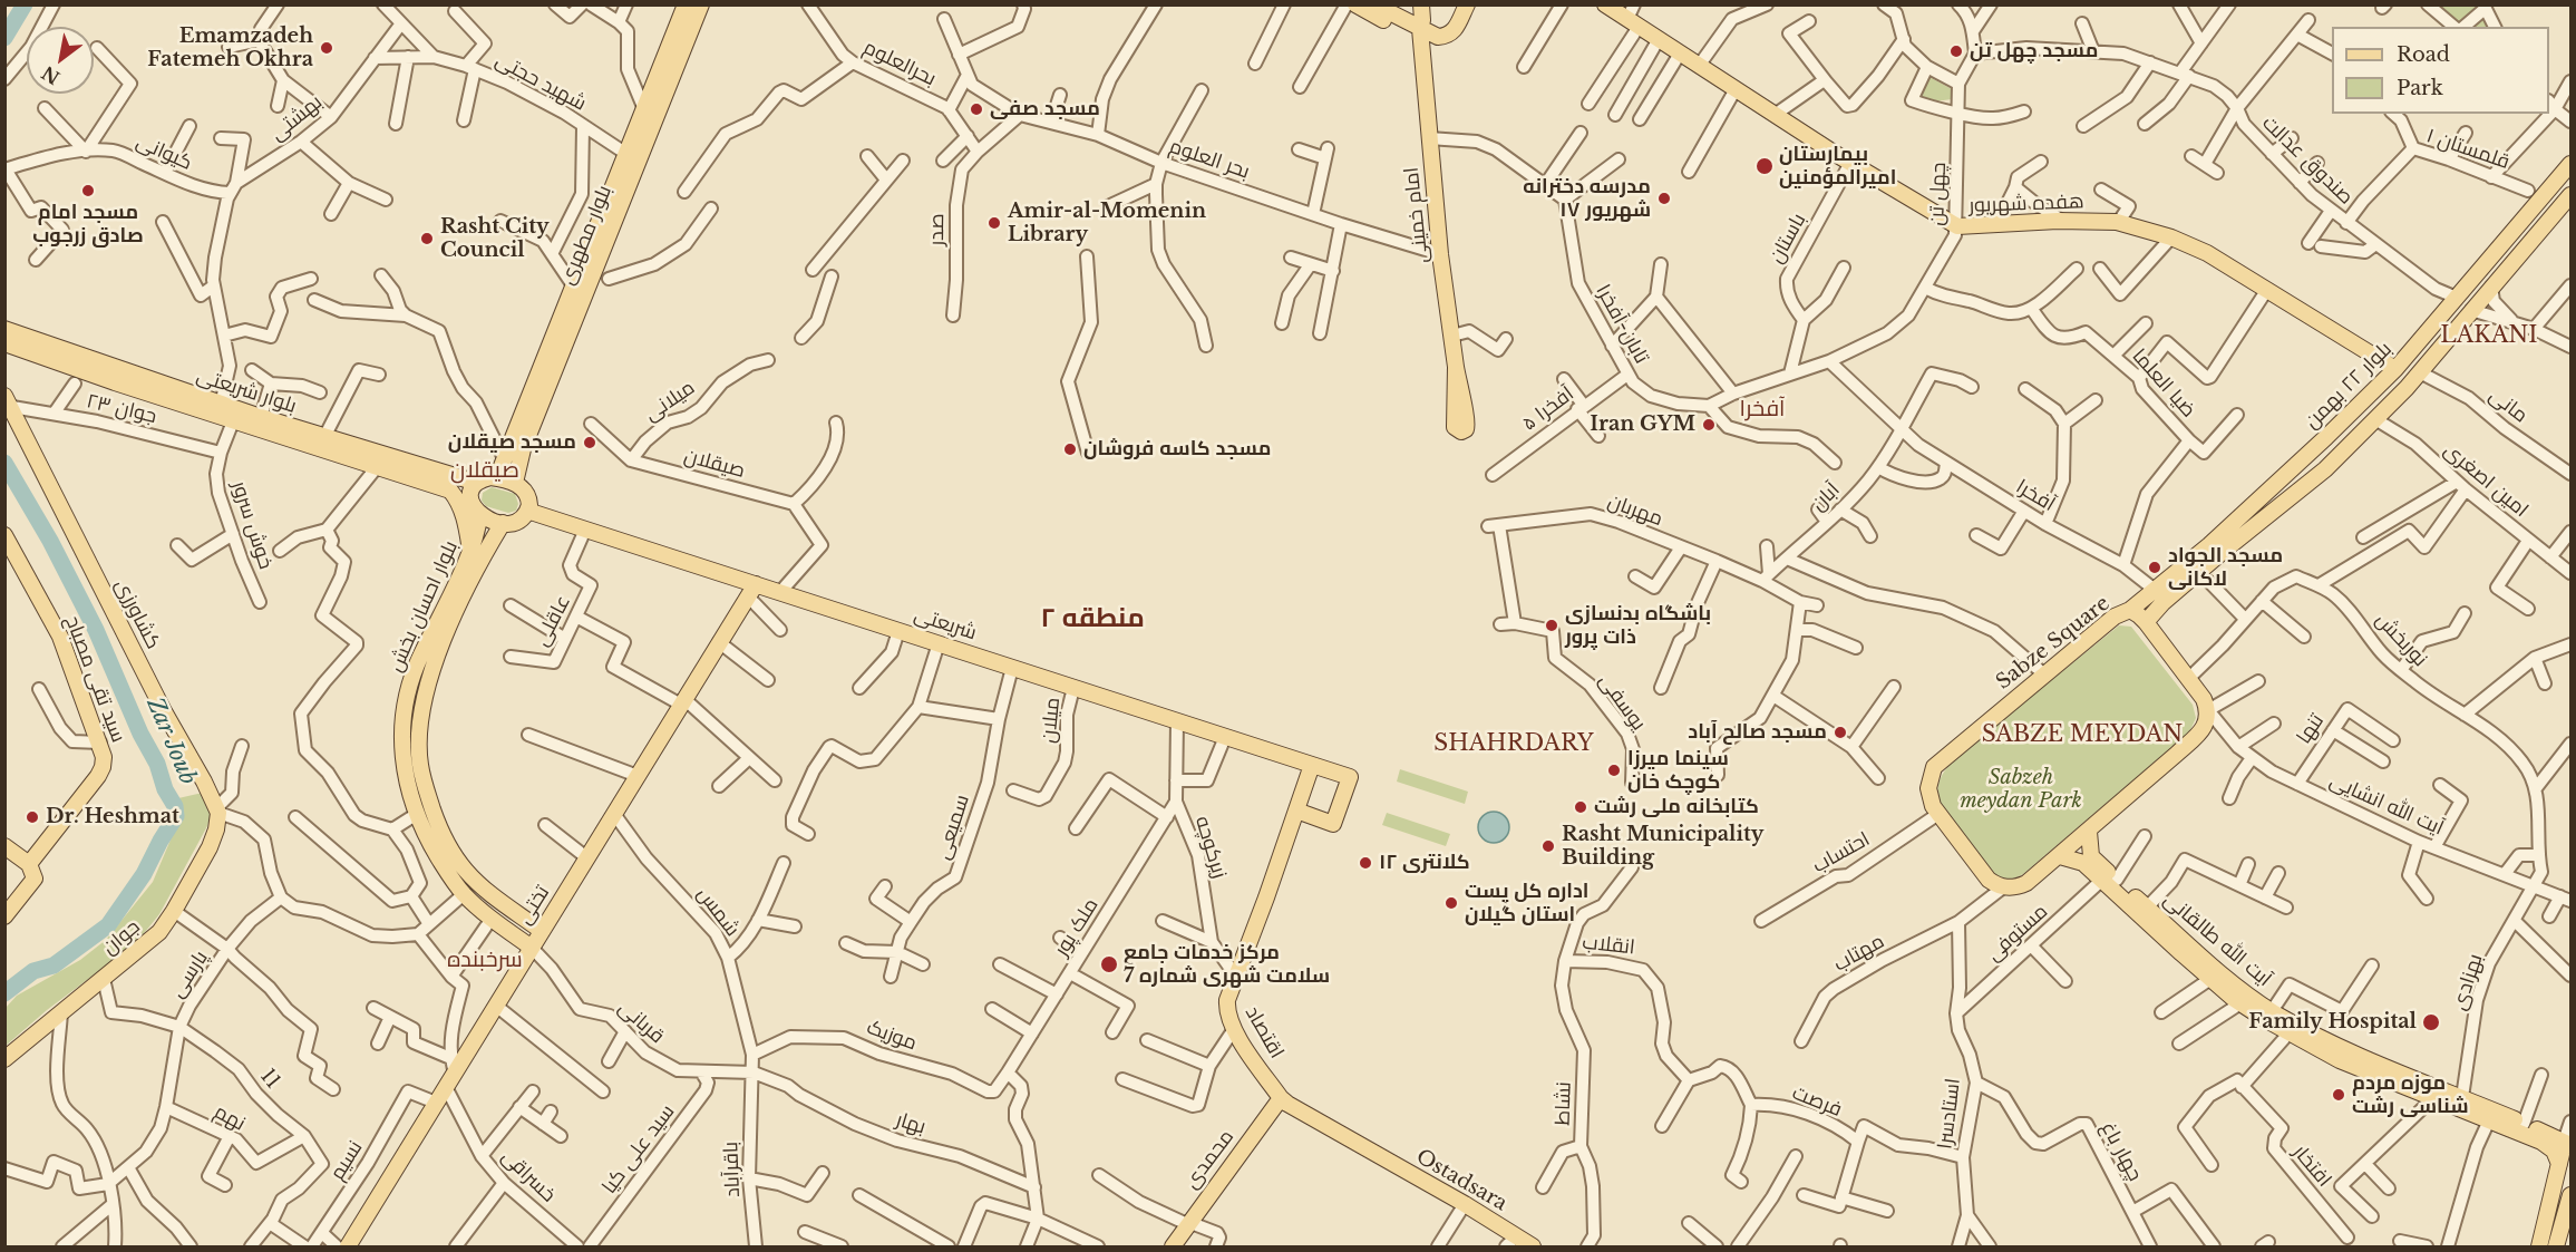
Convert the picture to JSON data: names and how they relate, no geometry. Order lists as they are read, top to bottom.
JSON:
{
  "streets": {
    "main road": [
      "هفده شهریور",
      "امام خمینی",
      "بلوار مطهری",
      "بلوار ۲۲ بهمن",
      "بلوار شریعتی",
      "بلوار احسان بخش",
      "کشاورزی",
      "شریعتی",
      "Sabze Square",
      "سید تقی مصباح",
      "تختی",
      "جوان",
      "آیت الله طالقانی",
      "اقتصاد",
      "محمدی",
      "Ostadsara"
    ],
    "street": [
      "بحرالعلوم",
      "شهید حجتی",
      "بهشتی",
      "قلمستان ۱",
      "کیوانی",
      "بحر العلوم",
      "صندوق عدالت",
      "چهل تن",
      "صدر",
      "باستان",
      "تابان-آفخرا",
      "ضیا العلما",
      "میلانی",
      "مانی",
      "جوان ۲۳",
      "آفخرا ۵",
      "صیقلان",
      "امین اصغری",
      "آفخرا",
      "آبان",
      "مهربان",
      "خوش سرور",
      "عاقلی",
      "نوربخش",
      "یوسفی",
      "میلان",
      "تنها",
      "آیت الله انشایی",
      "سمیعی",
      "زیرکوچه",
      "احتساب",
      "شمس",
      "ملک پور",
      "مستوفی",
      "انقلاب",
      "مهتاب",
      "پارسی",
      "بهزادی",
      "قربانی",
      "موزیک",
      "11",
      "فرصت",
      "نشاط",
      "استادسرا",
      "نهم",
      "بهار",
      "سید علی کیا",
      "چهار باغ",
      "نسیم",
      "افتخار",
      "باقرآباد",
      "خسراقی"
    ]
  },
  "crossings": [
    ["بحرالعلوم", "صدر"],
    ["شهید حجتی", "بهشتی"],
    ["شهید حجتی", "بلوار مطهری"],
    ["بهشتی", "کیوانی"],
    ["قلمستان ۱", "صندوق عدالت"],
    ["بحر العلوم", "امام خمینی"],
    ["صندوق عدالت", "چهل تن"],
    ["صندوق عدالت", "بلوار ۲۲ بهمن"],
    ["چهل تن", "هفده شهریور"],
    ["چهل تن", "آفخرا"],
    ["هفده شهریور", "باستان"],
    ["هفده شهریور", "بلوار ۲۲ بهمن"],
    ["بلوار مطهری", "بلوار شریعتی"],
    ["بلوار مطهری", "بلوار احسان بخش"],
    ["بلوار مطهری", "شریعتی"],
    ["تابان-آفخرا", "آفخرا ۵"],
    ["ضیا العلما", "آفخرا"],
    ["بلوار ۲۲ بهمن", "مانی"],
    ["بلوار ۲۲ بهمن", "امین اصغری"],
    ["بلوار ۲۲ بهمن", "آفخرا"],
    ["بلوار ۲۲ بهمن", "Sabze Square"],
    ["بلوار شریعتی", "خوش سرور"],
    ["بلوار شریعتی", "بلوار احسان بخش"],
    ["بلوار شریعتی", "شریعتی"],
    ["میلانی", "صیقلان"],
    ["جوان ۲۳", "خوش سرور"],
    ["جوان ۲۳", "کشاورزی"],
    ["آفخرا", "آبان"],
    ["آبان", "مهربان"],
    ["مهربان", "یوسفی"],
    ["بلوار احسان بخش", "شریعتی"],
    ["بلوار احسان بخش", "تختی"],
    ["بلوار احسان بخش", "قربانی"],
    ["کشاورزی", "جوان"],
    ["عاقلی", "شریعتی"],
    ["شریعتی", "میلان"],
    ["شریعتی", "سمیعی"],
    ["شریعتی", "زیرکوچه"],
    ["شریعتی", "تختی"],
    ["شریعتی", "اقتصاد"],
    ["نوربخش", "آیت الله انشایی"],
    ["نوربخش", "بهزادی"],
    ["Sabze Square", "آیت الله انشایی"],
    ["Sabze Square", "احتساب"],
    ["تنها", "آیت الله انشایی"],
    ["آیت الله انشایی", "بهزادی"],
    ["زیرکوچه", "ملک پور"],
    ["زیرکوچه", "اقتصاد"],
    ["تختی", "شمس"],
    ["تختی", "قربانی"],
    ["تختی", "نسیم"],
    ["تختی", "خسراقی"],
    ["شمس", "قربانی"],
    ["شمس", "موزیک"],
    ["شمس", "بهار"],
    ["شمس", "باقرآباد"],
    ["ملک پور", "موزیک"],
    ["مستوفی", "آیت الله طالقانی"],
    ["مستوفی", "استادسرا"],
    ["جوان", "11"],
    ["آیت الله طالقانی", "بهزادی"],
    ["انقلاب", "نشاط"],
    ["مهتاب", "استادسرا"],
    ["پارسی", "11"],
    ["پارسی", "نهم"],
    ["قربانی", "بهار"],
    ["قربانی", "سید علی کیا"],
    ["قربانی", "باقرآباد"],
    ["اقتصاد", "محمدی"],
    ["اقتصاد", "Ostadsara"],
    ["11", "نهم"],
    ["فرصت", "استادسرا"],
    ["استادسرا", "چهار باغ"],
    ["بهار", "باقرآباد"]
  ],
  "districts": [
    "LAKANI",
    "آفخرا",
    "صیقلان",
    "منطقه ۲",
    "SABZE MEYDAN",
    "SHAHRDARY",
    "سرخبنده"
  ],
  "water": ["Zar Joub"],
  "parks": ["Sabzeh meydan Park"],
  "places": [
    "Emamzadeh Fatemeh Okhra",
    "مسجد چهل تن",
    "مسجد صفی",
    "بیمارستان امیرالمؤمنین",
    "مسجد امام صادق زرجوب",
    "مدرسه دخترانه ۱۷ شهریور",
    "Amir-al-Momenin Library",
    "Rasht City Council",
    "Iran GYM",
    "مسجد صیقلان",
    "مسجد کاسه فروشان",
    "مسجد الجواد لاکانی",
    "باشگاه بدنسازی ذات پرور",
    "مسجد صالح آباد",
    "سینما میرزا کوچک خان",
    "کتابخانه ملی رشت",
    "Dr. Heshmat",
    "Rasht Municipality Building",
    "کلانتری ۱۲",
    "اداره کل پست استان گیلان",
    "مرکز خدمات جامع سلامت شهری شماره 7",
    "Family Hospital",
    "موزه مردم شناسی رشت"
  ],
  "legend": ["Road", "Park"],
  "north": "bottom left"
}
